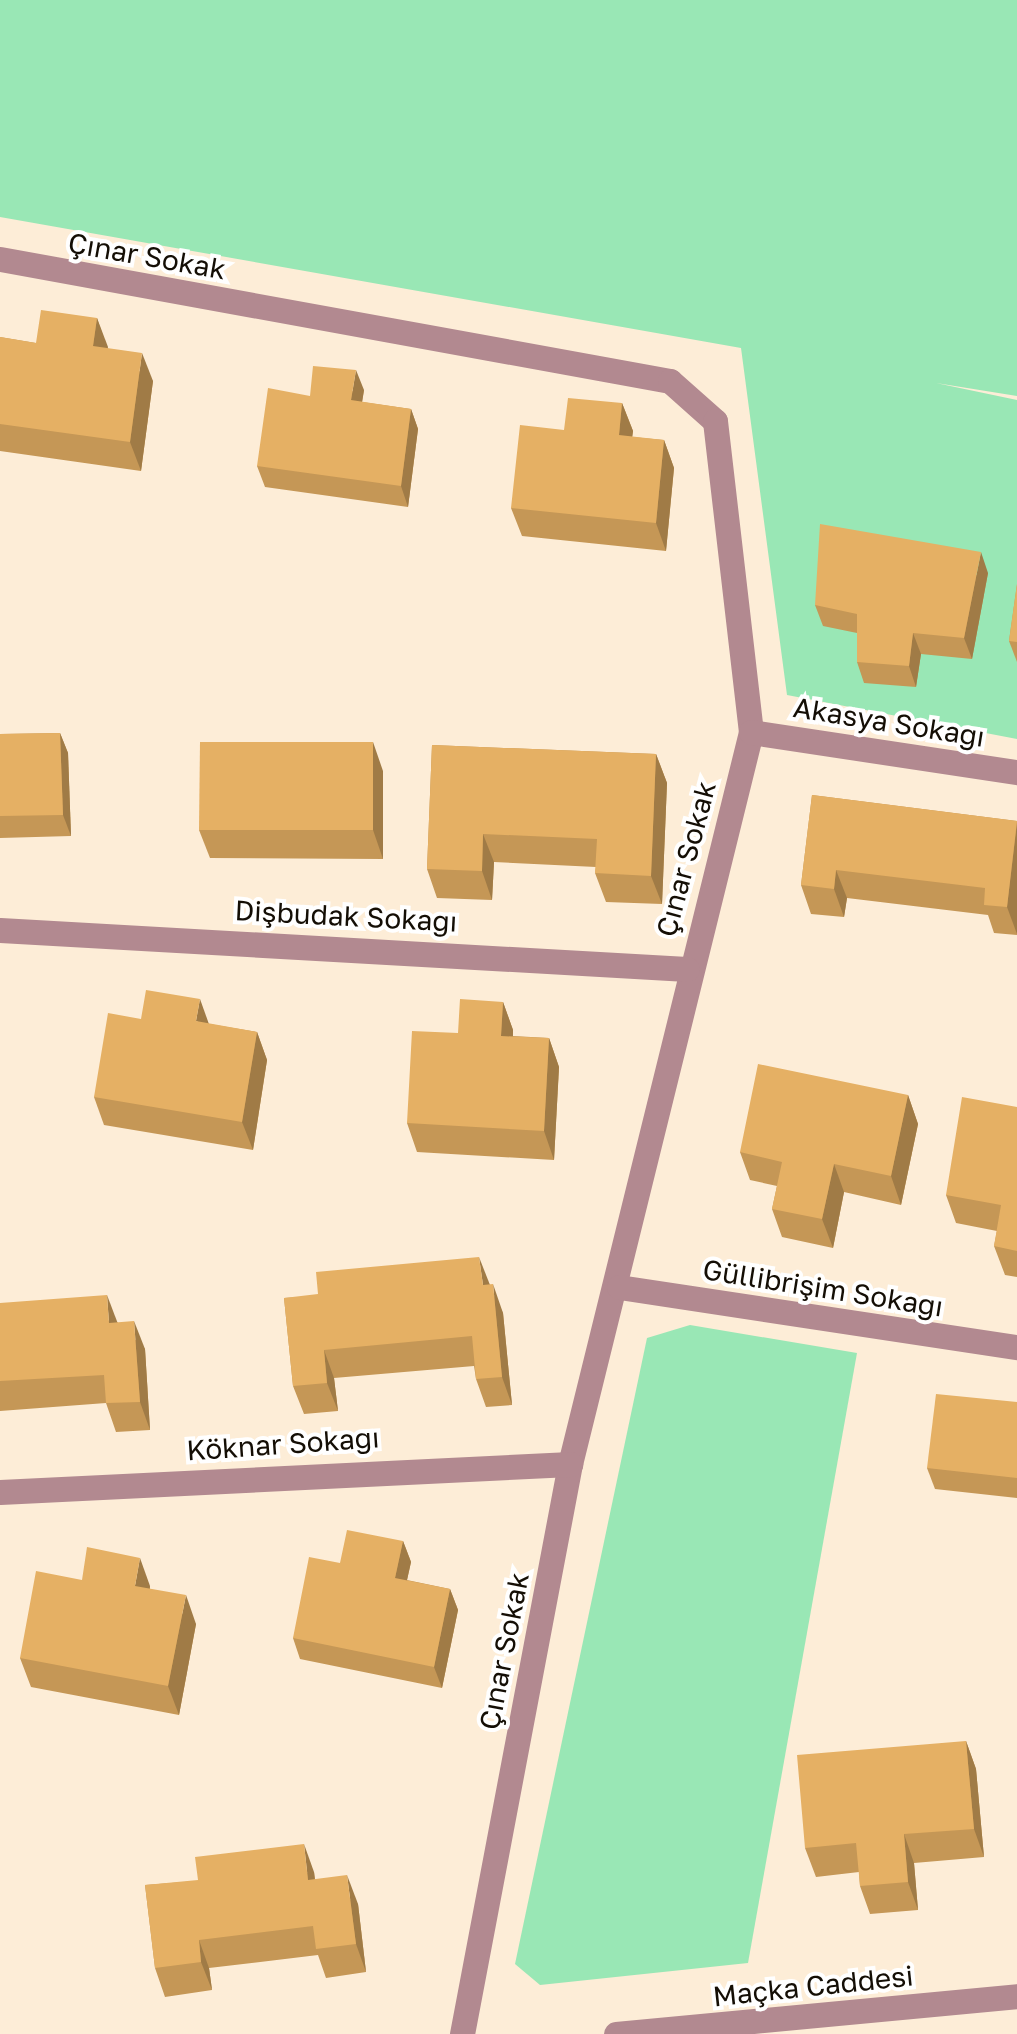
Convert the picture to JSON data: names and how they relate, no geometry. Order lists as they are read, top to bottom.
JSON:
{
  "streets": {
    "street": [
      "Çınar Sokak",
      "Akasya Sokağı",
      "Dişbudak Sokağı",
      "Güllibrişim Sokağı",
      "Köknar Sokağı",
      "Maçka Caddesi"
    ]
  },
  "crossings": [
    ["Çınar Sokak", "Akasya Sokağı"],
    ["Çınar Sokak", "Dişbudak Sokağı"],
    ["Çınar Sokak", "Güllibrişim Sokağı"],
    ["Çınar Sokak", "Köknar Sokağı"]
  ]
}
